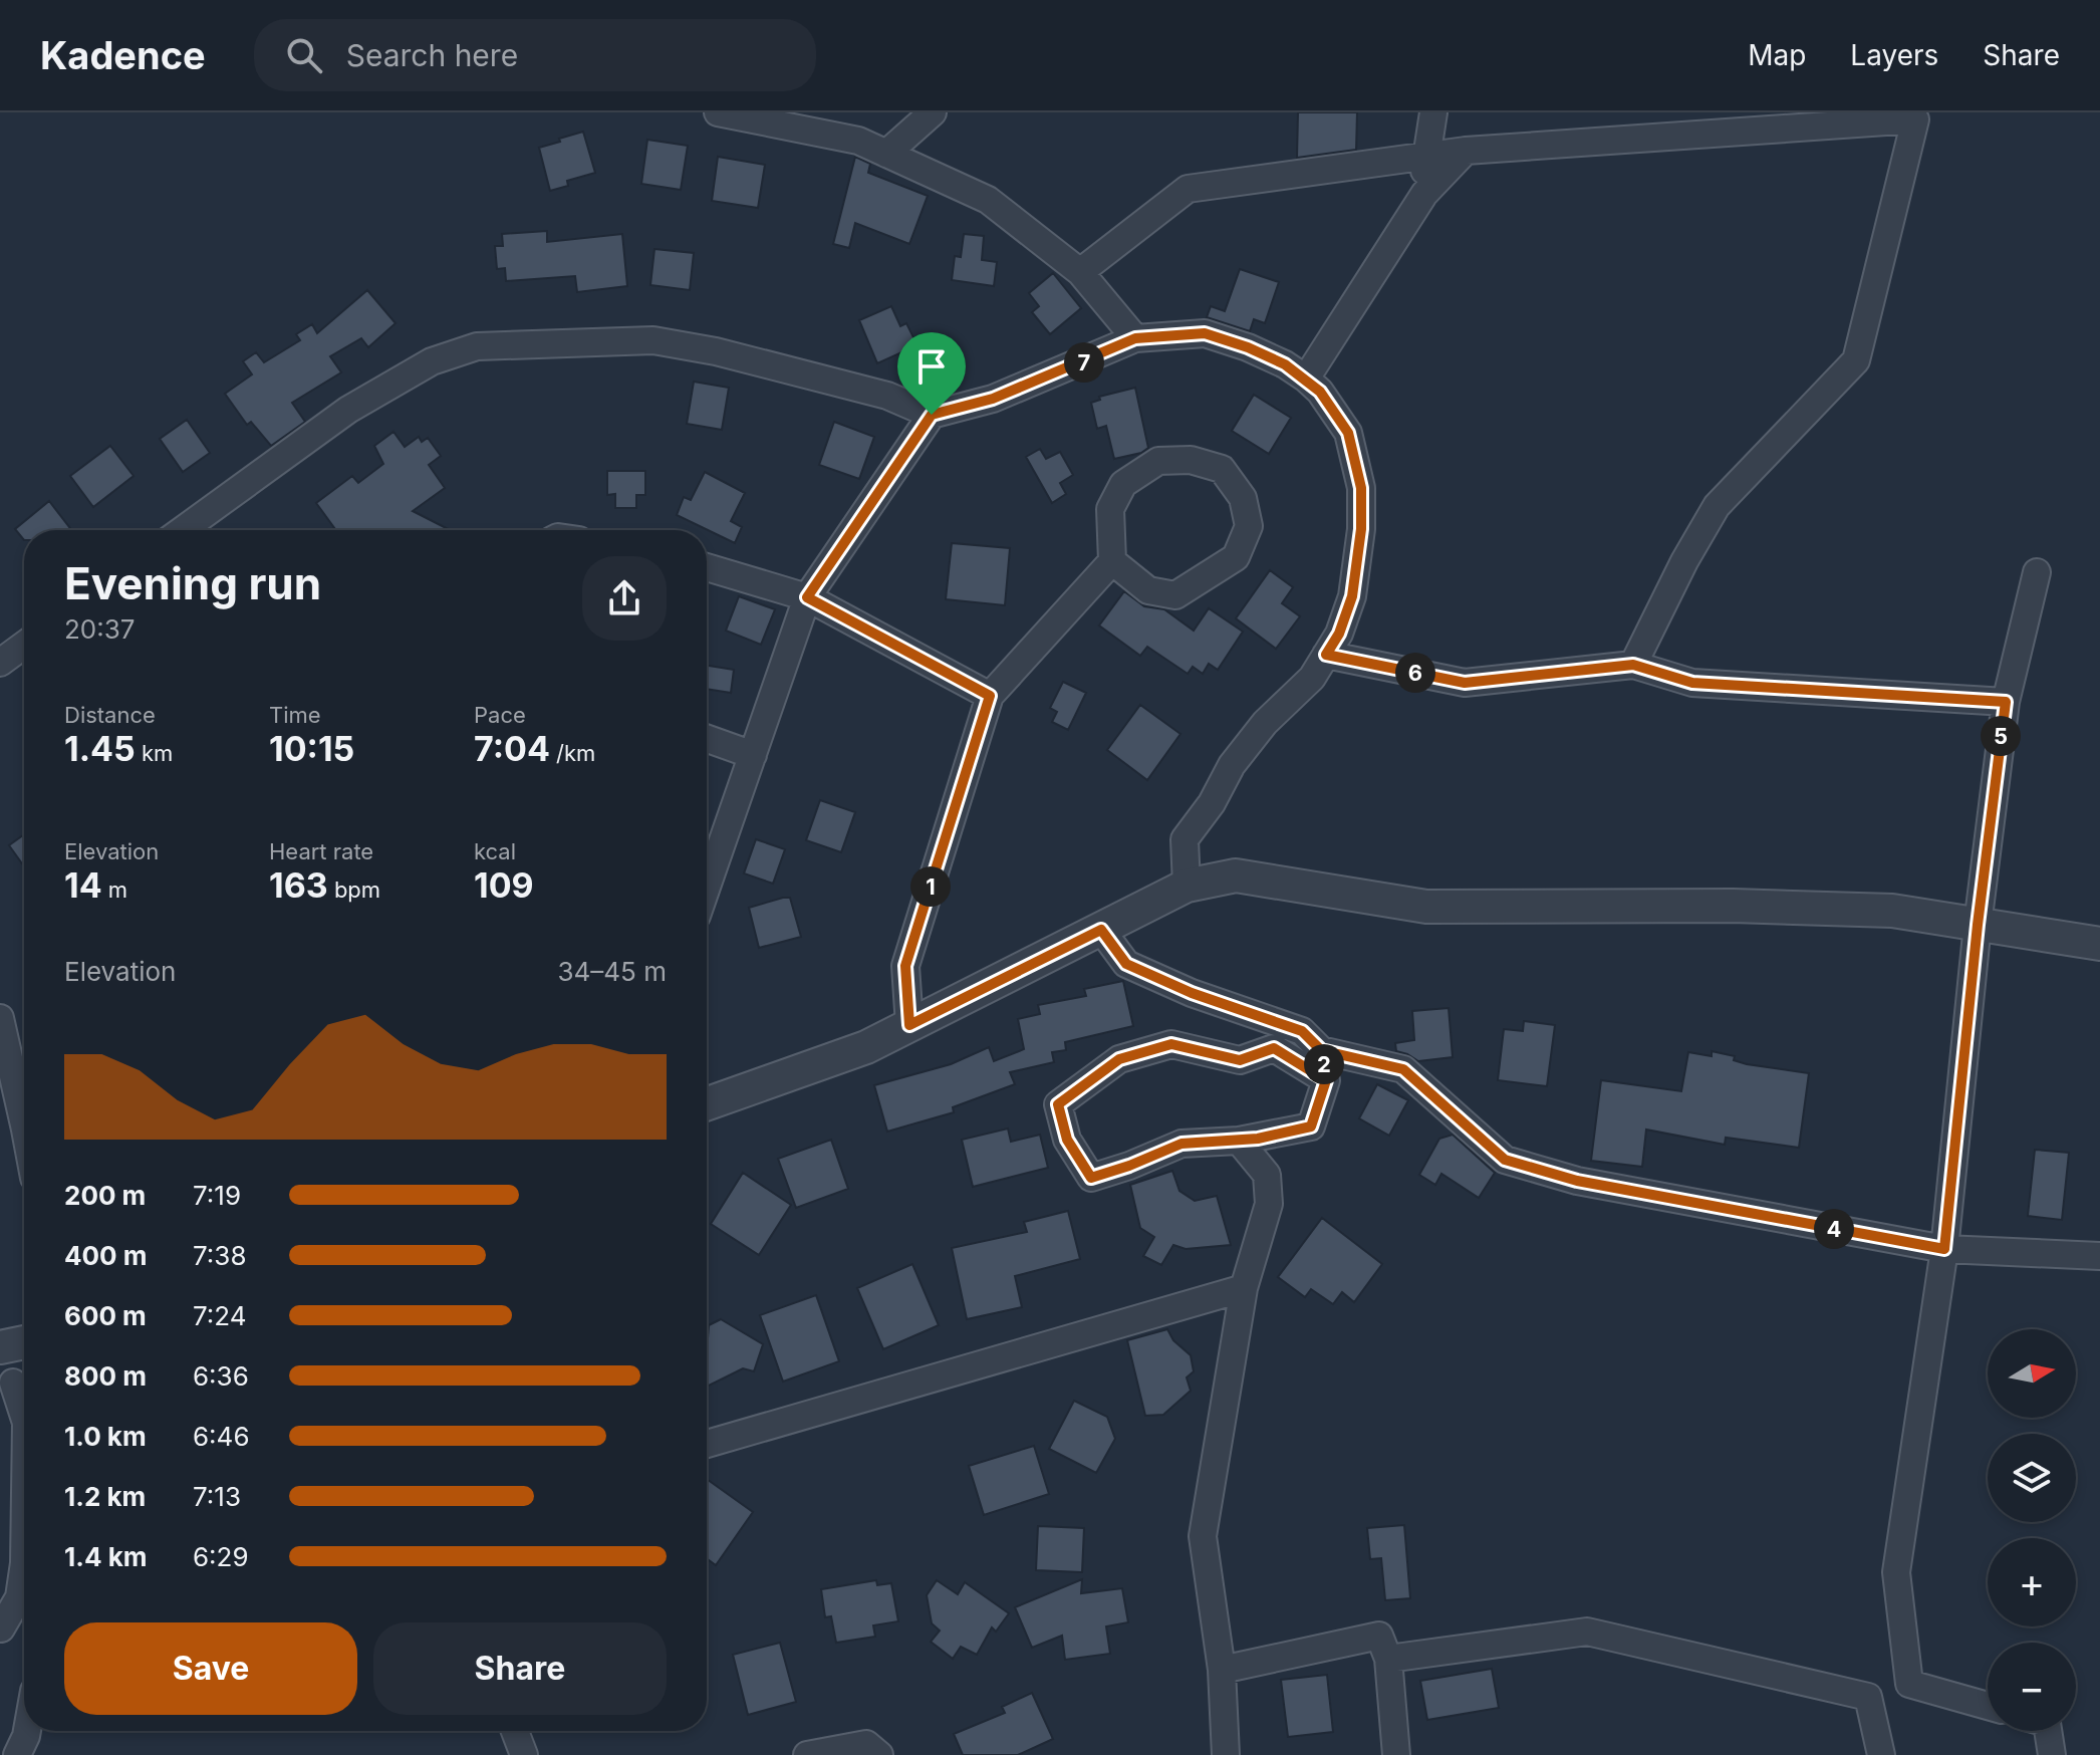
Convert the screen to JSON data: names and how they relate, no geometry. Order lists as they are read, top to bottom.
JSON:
{
  "north": "right",
  "page": {
    "header": "Kadence",
    "search": "Search here",
    "nav": ["Map", "Layers", "Share"],
    "pins": [
      "7",
      "6",
      "5",
      "1",
      "2",
      "4"
    ],
    "heading": ["Evening run", "20:37"],
    "stats": [
      ["Distance", "1.45 km"],
      ["Time", "10:15"],
      ["Pace", "7:04 /km"],
      ["Elevation", "14 m"],
      ["Heart rate", "163 bpm"],
      ["kcal", "109"]
    ],
    "chart": ["Elevation", "34–45 m"],
    "list": [
      {
        "name": "200 m",
        "note": "7:19"
      },
      {
        "name": "400 m",
        "note": "7:38"
      },
      {
        "name": "600 m",
        "note": "7:24"
      },
      {
        "name": "800 m",
        "note": "6:36"
      },
      {
        "name": "1.0 km",
        "note": "6:46"
      },
      {
        "name": "1.2 km",
        "note": "7:13"
      },
      {
        "name": "1.4 km",
        "note": "6:29"
      }
    ],
    "map_buttons": ["+", "−"],
    "buttons": ["Save", "Share"]
  }
}
